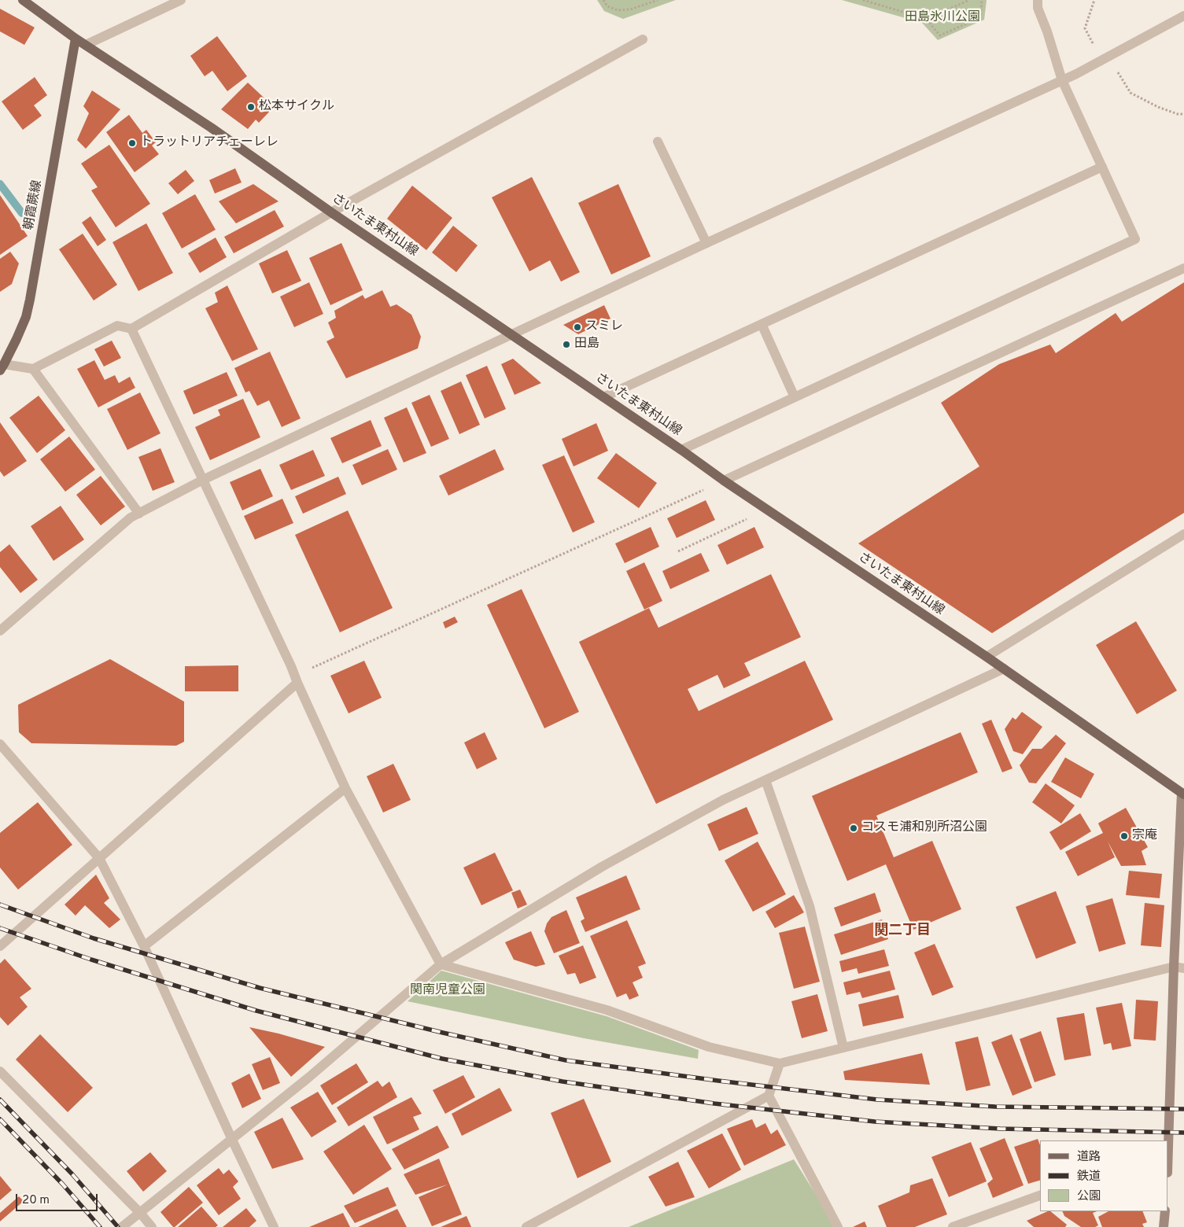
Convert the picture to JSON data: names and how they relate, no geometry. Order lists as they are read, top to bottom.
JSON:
{
  "streets": {
    "main road": ["朝霞蕨線", "さいたま東村山線"]
  },
  "crossings": [
    ["朝霞蕨線", "さいたま東村山線"]
  ],
  "districts": ["関二丁目"],
  "parks": ["田島氷川公園", "関南児童公園"],
  "places": [
    "松本サイクル",
    "トラットリアチェーレレ",
    "スミレ",
    "田島",
    "コスモ浦和別所沼公園",
    "宗庵"
  ],
  "legend": ["道路", "鉄道", "公園"],
  "scale_bar": "20 m"
}
